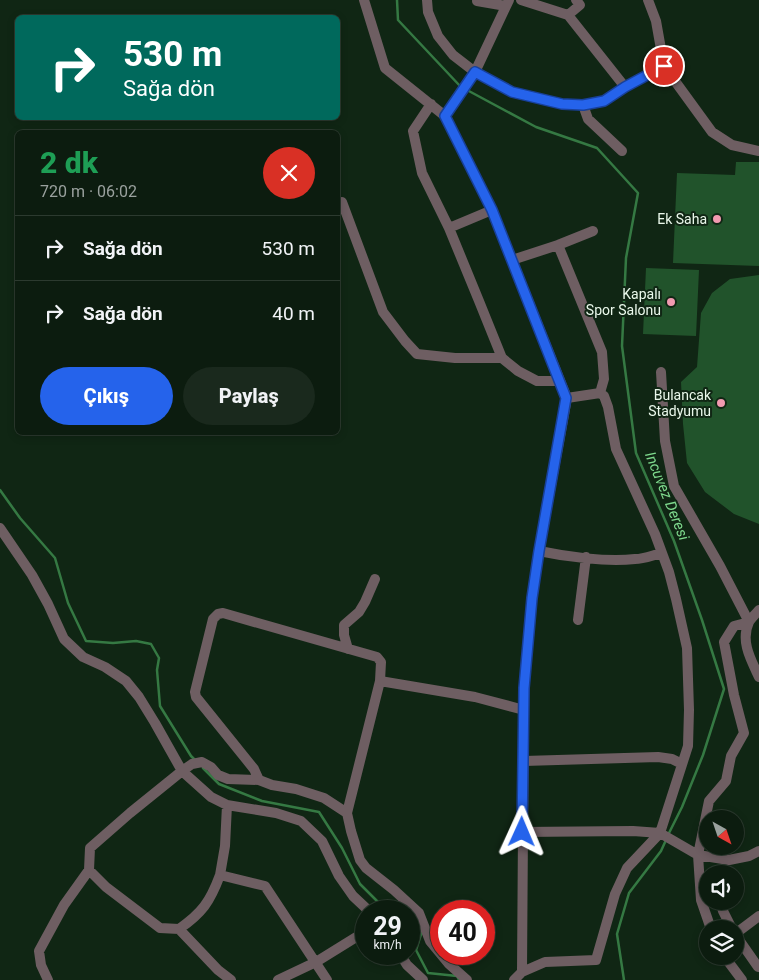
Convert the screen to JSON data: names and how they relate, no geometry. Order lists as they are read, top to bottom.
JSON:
{
  "water": ["Incuvez Deresi"],
  "places": ["Ek Saha", "Kapalı Spor Salonu", "Bulancak Stadyumu"],
  "north": "bottom right",
  "page": {
    "turn": ["530 m", "Sağa dön"],
    "heading": ["2 dk", "720 m · 06:02"],
    "list": [
      {
        "name": "Sağa dön",
        "value": "530 m"
      },
      {
        "name": "Sağa dön",
        "value": "40 m"
      }
    ],
    "buttons": ["Çıkış", "Paylaş"],
    "speed": "29 km/h",
    "limit": "40"
  }
}
